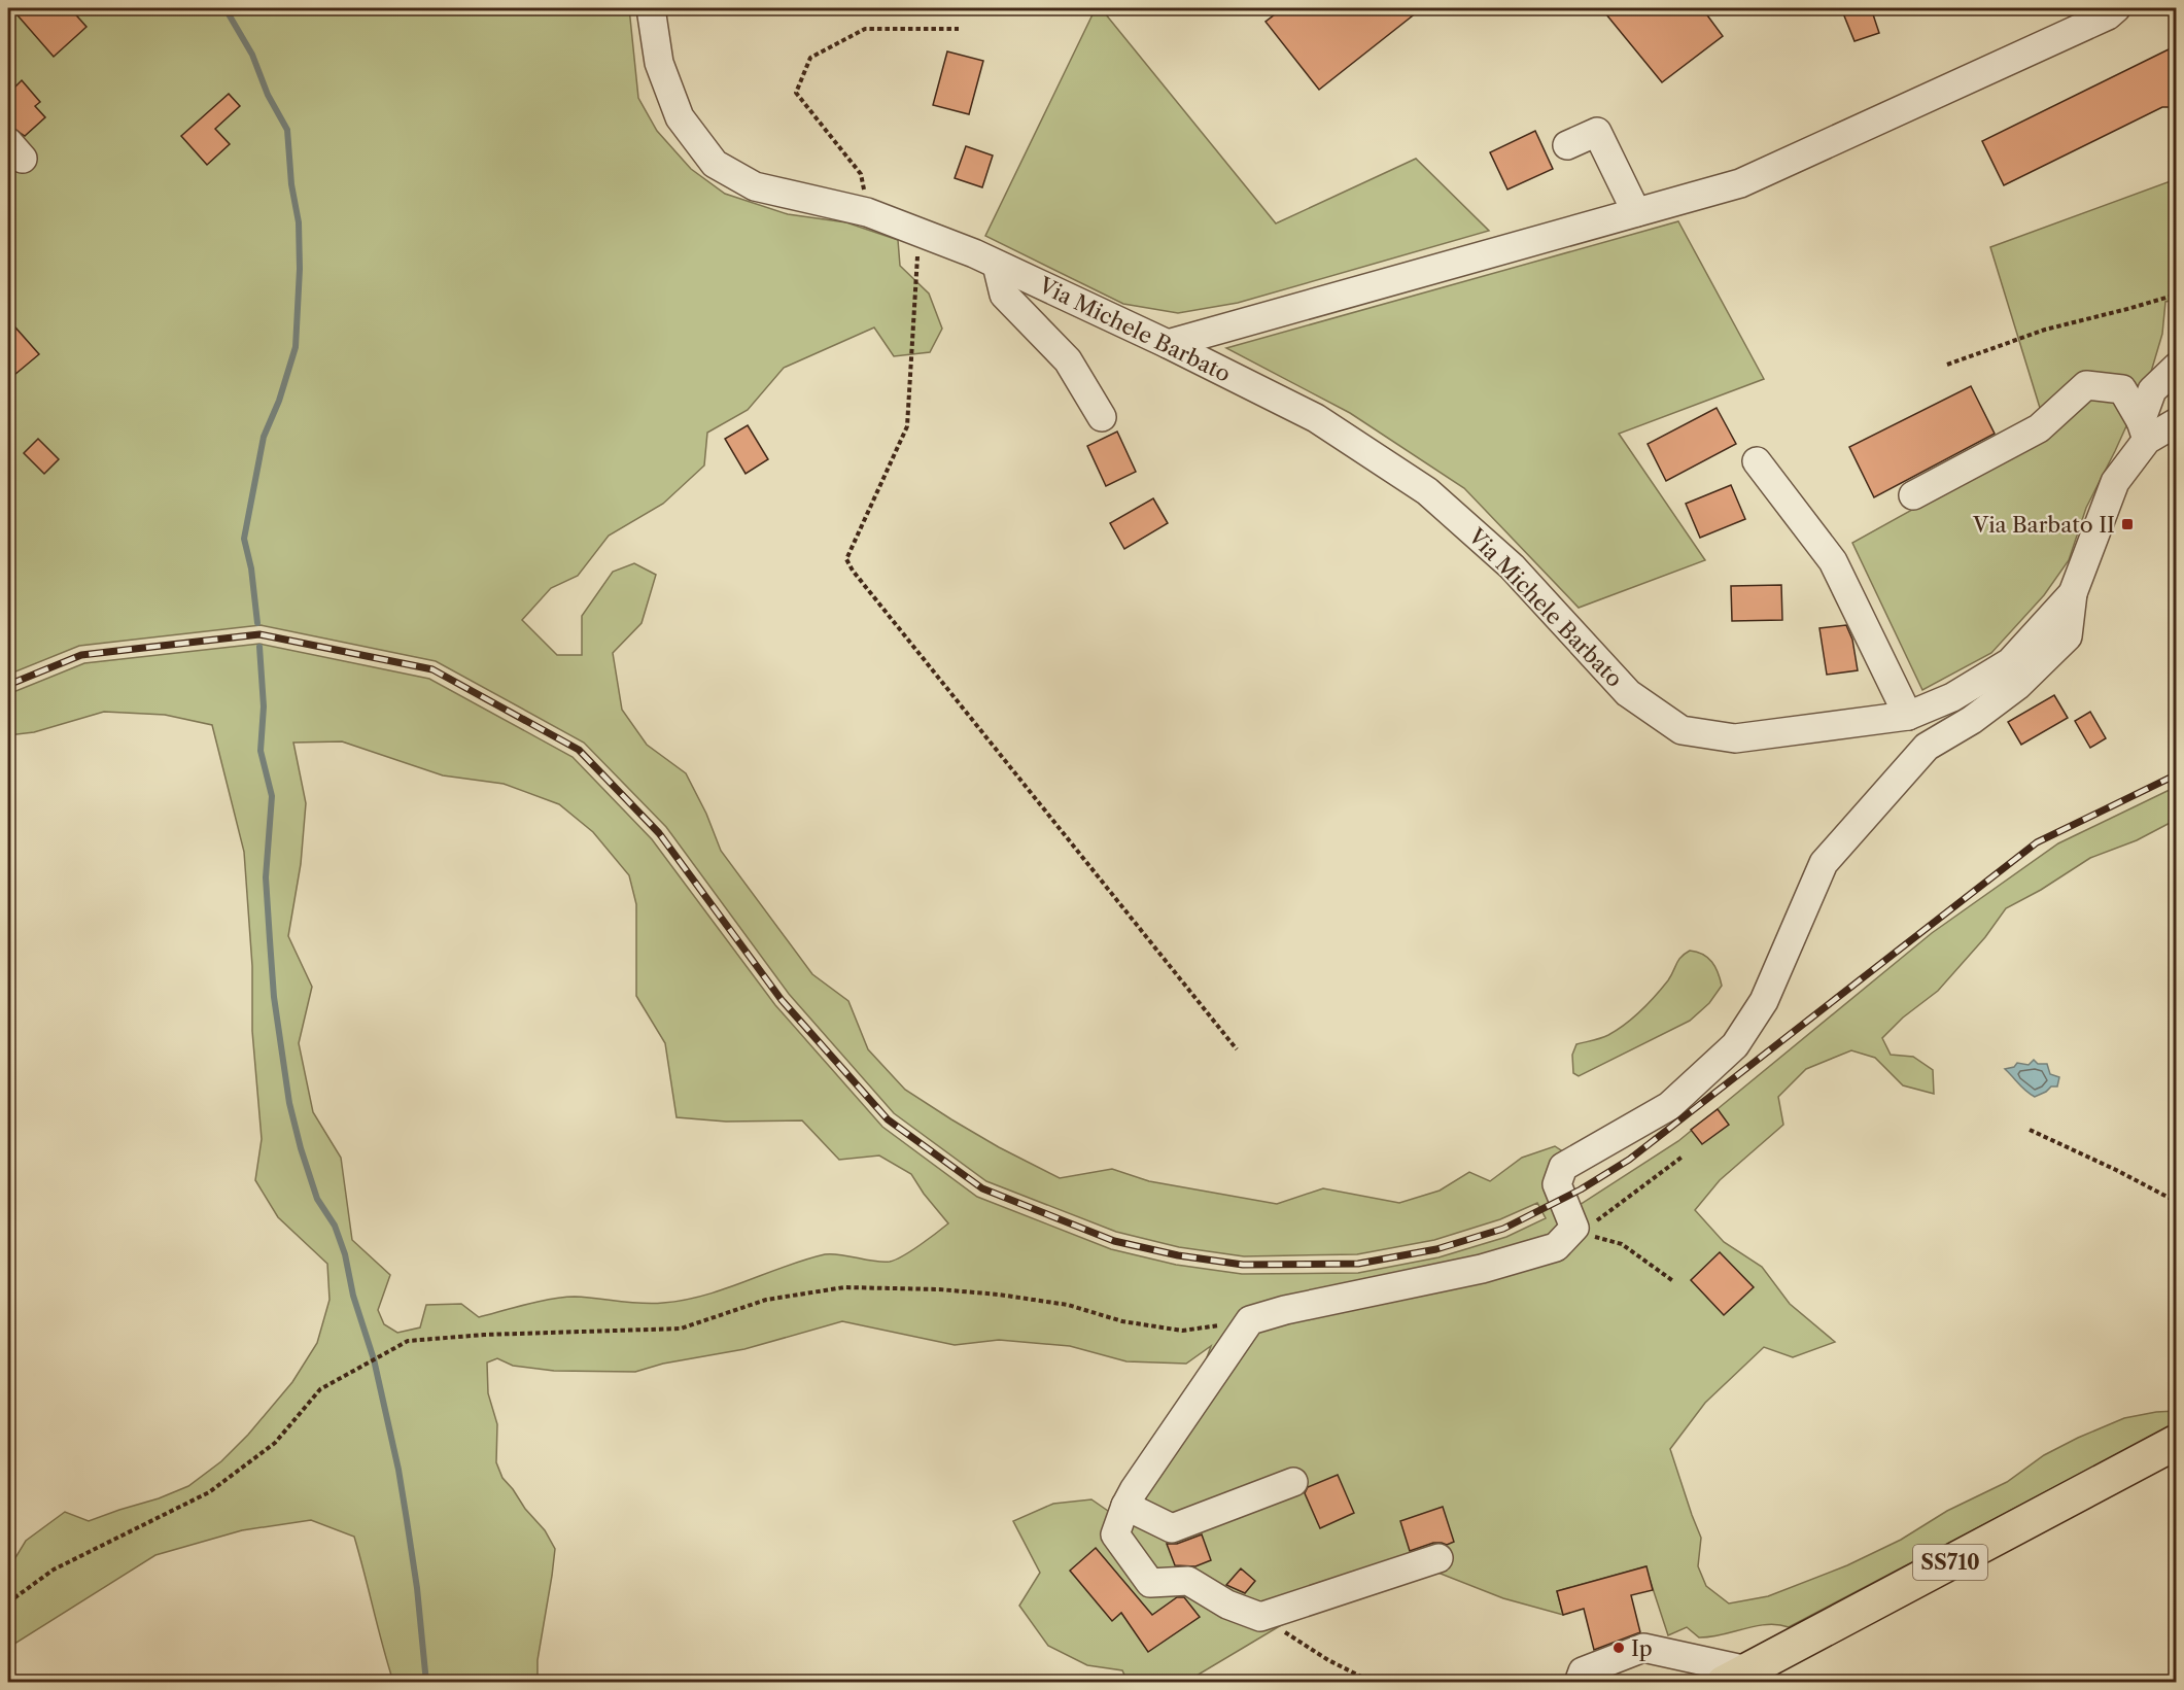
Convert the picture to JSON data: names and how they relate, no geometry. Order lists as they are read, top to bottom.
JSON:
{
  "streets": {
    "main road": ["SS710"],
    "street": ["Via Michele Barbato"]
  },
  "places": {
    "transit": ["Via Barbato II"],
    "other": ["Ip"]
  }
}
